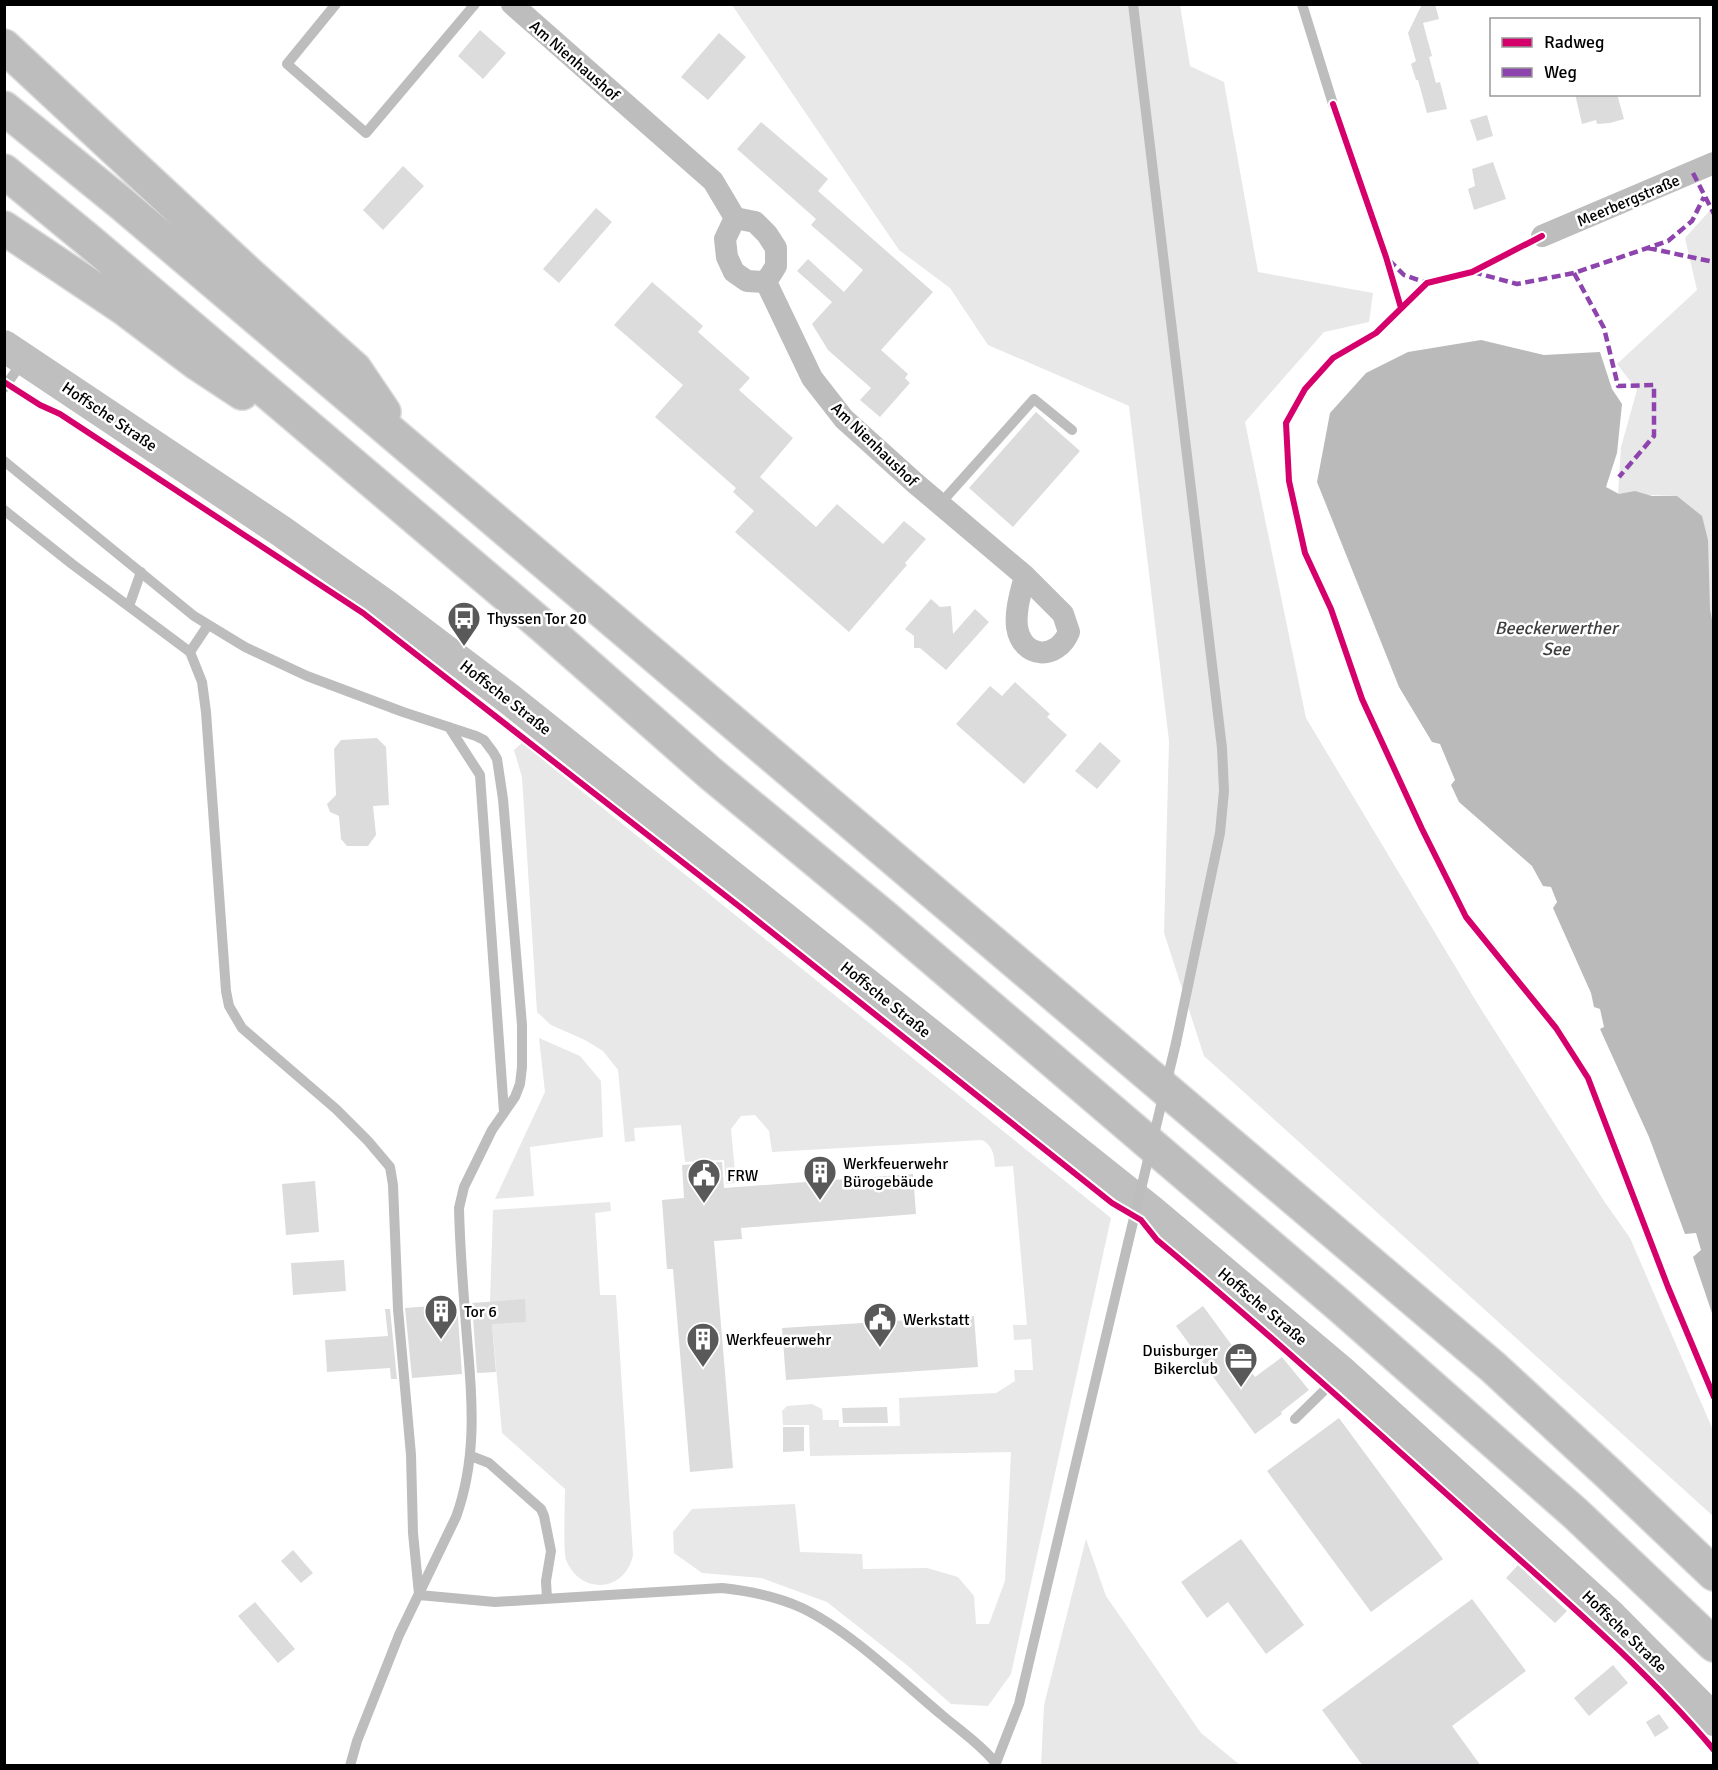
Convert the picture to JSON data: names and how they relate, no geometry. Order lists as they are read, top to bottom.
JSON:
{
  "streets": {
    "street": ["Am Nienhaushof", "Meerbergstraße", "Hoffsche Straße"]
  },
  "water": ["Beeckerwerther See"],
  "places": {
    "bus stop": ["Thyssen Tor 20"],
    "building": ["Werkfeuerwehr Bürogebäude", "Tor 6", "Werkfeuerwehr"],
    "public building": ["FRW", "Werkstatt"],
    "office": ["Duisburger Bikerclub"]
  },
  "legend": ["Radweg", "Weg"]
}
